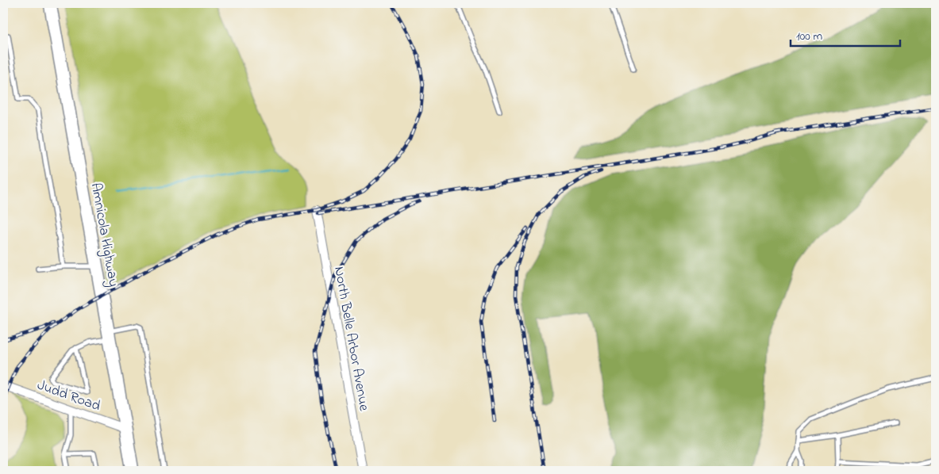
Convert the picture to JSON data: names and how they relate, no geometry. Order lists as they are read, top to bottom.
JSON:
{
  "streets": {
    "main road": ["Amnicola Highway"],
    "street": ["North Belle Arbor Avenue", "Judd Road"]
  },
  "crossings": [
    ["Amnicola Highway", "Judd Road"]
  ],
  "scale_bar": "100 m"
}
